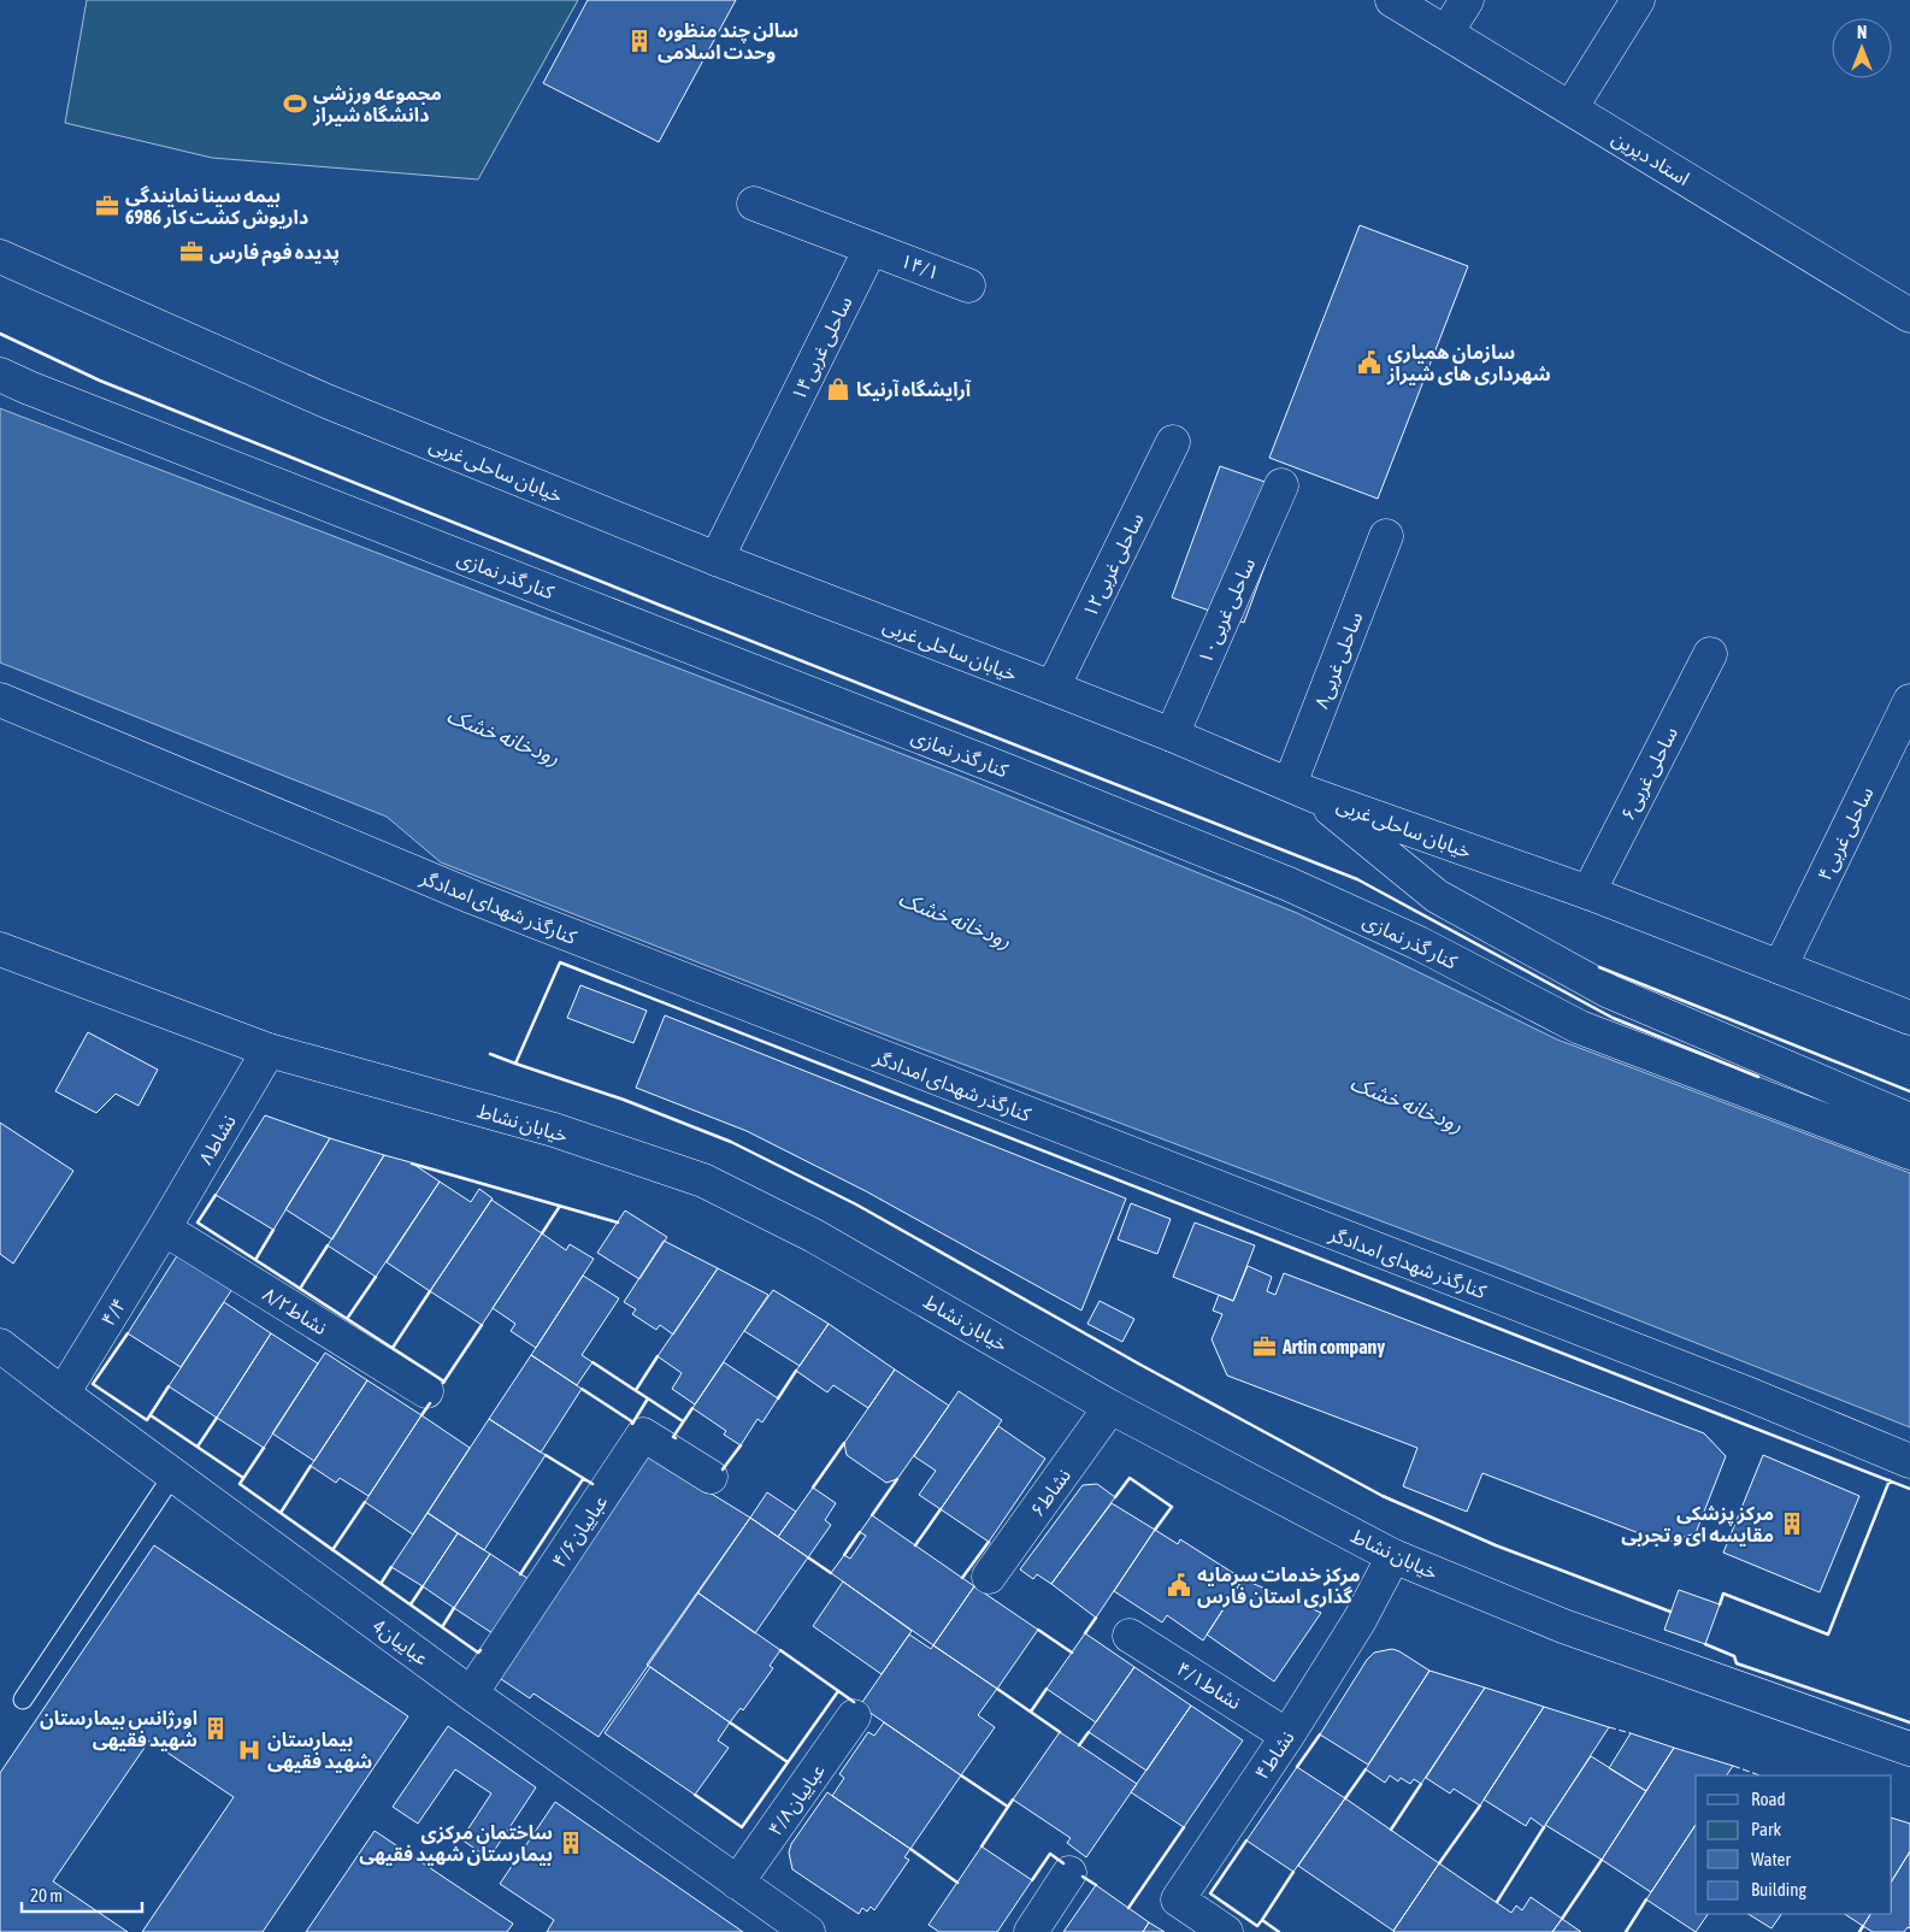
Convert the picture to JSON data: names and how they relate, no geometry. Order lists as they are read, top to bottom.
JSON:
{
  "streets": {
    "main road": [
      "استاد دیرین",
      "۱۴/۱",
      "ساحلی غربی۱۴",
      "خیابان ساحلی غربی",
      "ساحلی غربی۱۲",
      "کنار گذر نمازی",
      "ساحلی غربی۱۰",
      "ساحلی غربی۸",
      "ساحلی غربی۶",
      "ساحلی غربی۴",
      "کنارگذر شهدای امدادگر",
      "خیابان نشاط",
      "نشاط۸",
      "نشاط۸/۲",
      "۴/۴",
      "نشاط۶",
      "عباییان۴/۶",
      "عباییان4",
      "نشاط۴/۱",
      "نشاط۴",
      "عباییان۴/۸"
    ]
  },
  "crossings": [
    ["۱۴/۱", "ساحلی غربی۱۴"],
    ["ساحلی غربی۱۴", "خیابان ساحلی غربی"],
    ["خیابان ساحلی غربی", "ساحلی غربی۱۲"],
    ["خیابان ساحلی غربی", "ساحلی غربی۱۰"],
    ["خیابان ساحلی غربی", "ساحلی غربی۸"],
    ["خیابان ساحلی غربی", "ساحلی غربی۶"],
    ["خیابان ساحلی غربی", "ساحلی غربی۴"],
    ["خیابان نشاط", "نشاط۸"],
    ["خیابان نشاط", "نشاط۶"],
    ["خیابان نشاط", "نشاط۴"],
    ["نشاط۸", "نشاط۸/۲"],
    ["نشاط۸", "۴/۴"],
    ["نشاط۸/۲", "۴/۴"],
    ["۴/۴", "عباییان4"],
    ["عباییان۴/۶", "عباییان4"],
    ["عباییان4", "عباییان۴/۸"],
    ["نشاط۴/۱", "نشاط۴"]
  ],
  "water": ["رودخانه خشک"],
  "places": {
    "building": [
      "سالن چند منظوره وحدت اسلامی",
      "مرکز پزشکی مقایسه ای و تجربی",
      "اورژانس بیمارستان شهید فقیهی",
      "ساختمان مرکزی بیمارستان شهید فقیهی"
    ],
    "sports": ["مجموعه ورزشی دانشگاه شیراز"],
    "office": ["بیمه سینا نمایندگی 6986 داریوش کشت کار", "پدیده فوم فارس", "Artin company"],
    "public building": ["سازمان همیاری شهرداری های شیراز", "مرکز خدمات سرمایه گذاری استان فارس"],
    "shop": ["آرایشگاه آرنیکا"],
    "hospital": ["بیمارستان شهید فقیهی"]
  },
  "legend": [
    "Road",
    "Park",
    "Water",
    "Building"
  ],
  "scale_bar": "20 m",
  "north": "top"
}
